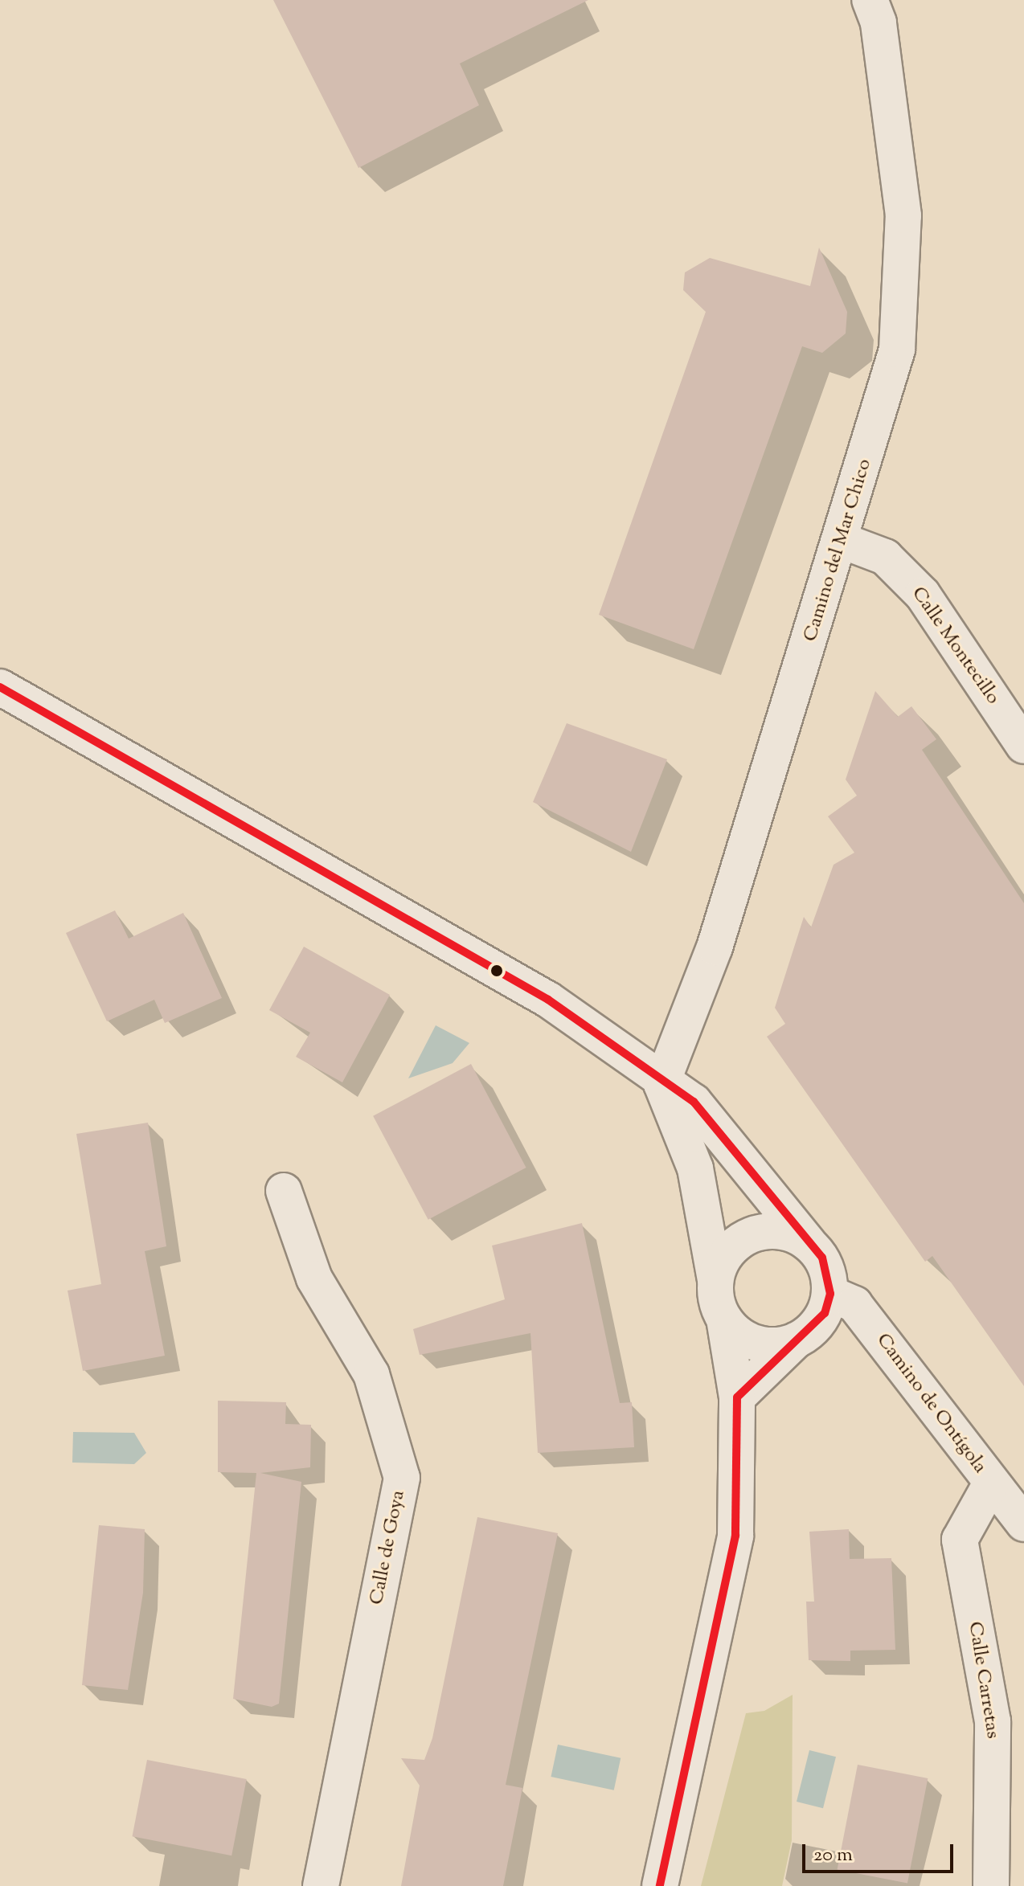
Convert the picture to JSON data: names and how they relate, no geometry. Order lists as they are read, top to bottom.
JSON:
{
  "streets": {
    "street": [
      "Camino del Mar Chico",
      "Calle Montecillo",
      "Camino de Ontígola",
      "Calle de Goya",
      "Calle Carretas"
    ]
  },
  "crossings": [
    ["Camino del Mar Chico", "Calle Montecillo"],
    ["Camino de Ontígola", "Calle Carretas"]
  ],
  "scale_bar": "20 m"
}
